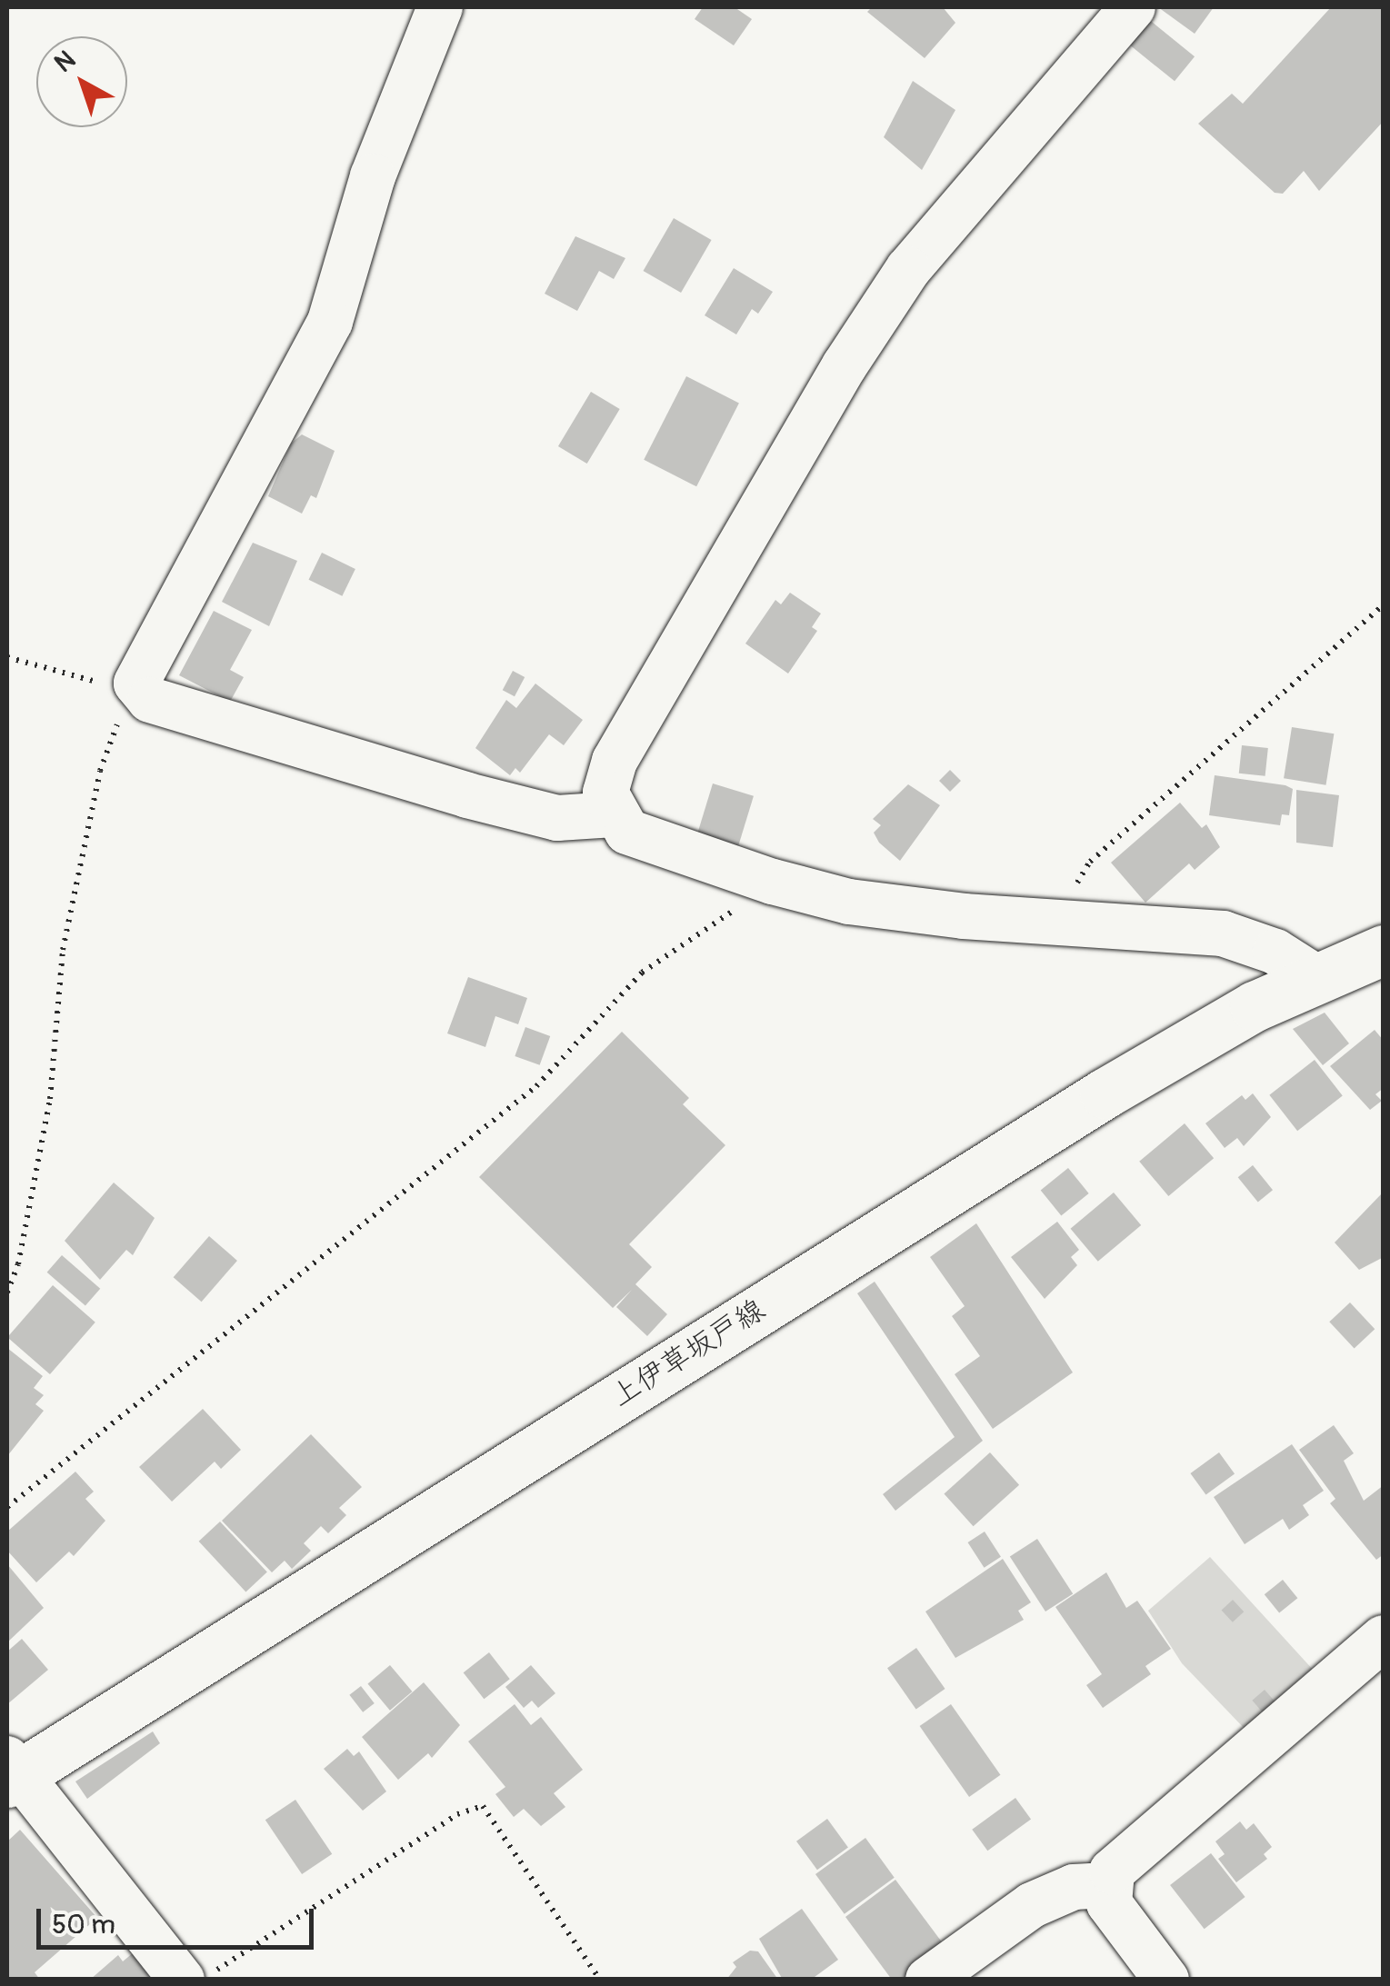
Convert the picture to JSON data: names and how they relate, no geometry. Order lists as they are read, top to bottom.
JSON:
{
  "streets": {
    "main road": ["上伊草坂戸線"]
  },
  "scale_bar": "50 m",
  "north": "top left"
}
